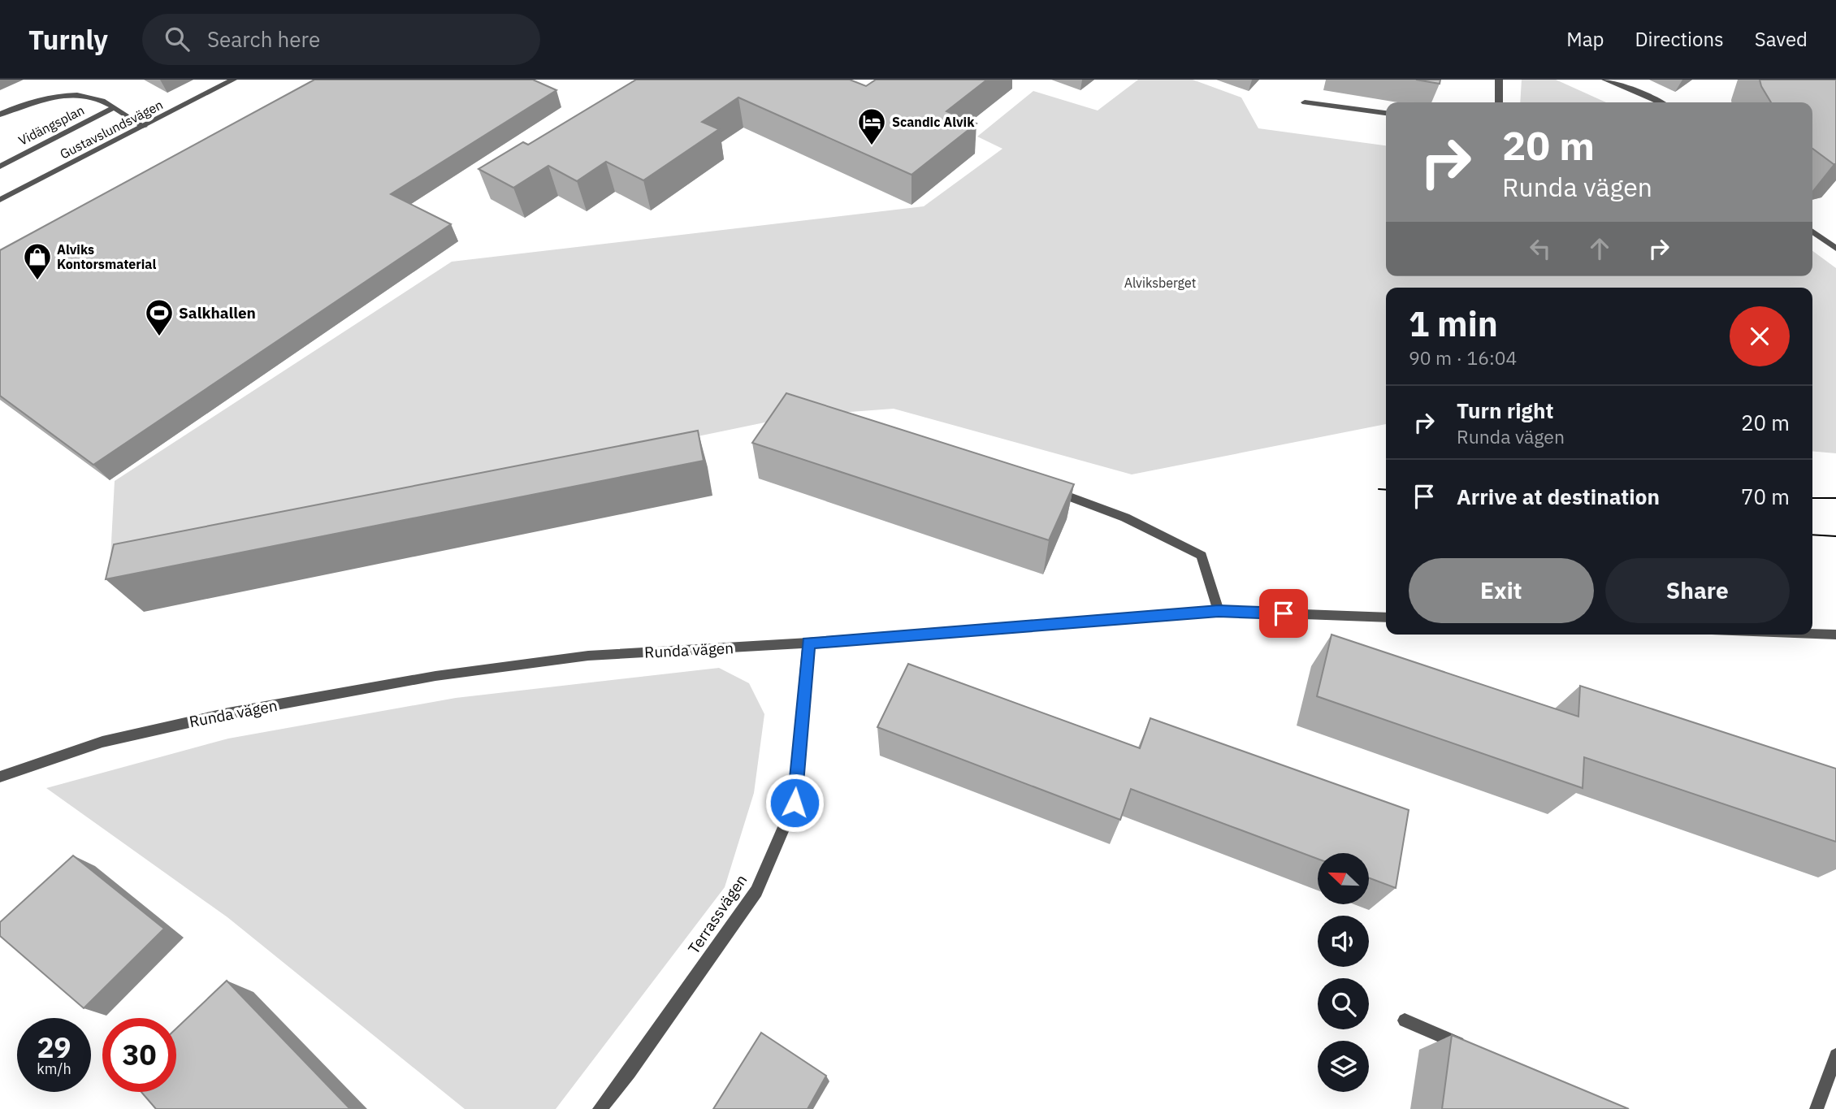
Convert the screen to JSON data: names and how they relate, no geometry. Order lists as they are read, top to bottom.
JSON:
{
  "streets": {
    "street": [
      "Vidängsplan",
      "Gustavslundsvägen",
      "Runda vägen",
      "Terrassvägen"
    ]
  },
  "crossings": [
    ["Vidängsplan", "Gustavslundsvägen"],
    ["Runda vägen", "Terrassvägen"]
  ],
  "parks": ["Alviksberget"],
  "places": {
    "hotel": ["Scandic Alvik"],
    "shop": ["Alviks Kontorsmaterial"],
    "sports": ["Salkhallen"]
  },
  "north": "top left",
  "page": {
    "header": "Turnly",
    "search": "Search here",
    "nav": ["Map", "Directions", "Saved"],
    "turn": ["20 m", "Runda vägen"],
    "heading": ["1 min", "90 m · 16:04"],
    "list": [
      {
        "name": "Turn right",
        "note": "Runda vägen",
        "value": "20 m"
      },
      {
        "name": "Arrive at destination",
        "value": "70 m"
      }
    ],
    "buttons": ["Exit", "Share"],
    "speed": "29 km/h",
    "limit": "30"
  }
}
